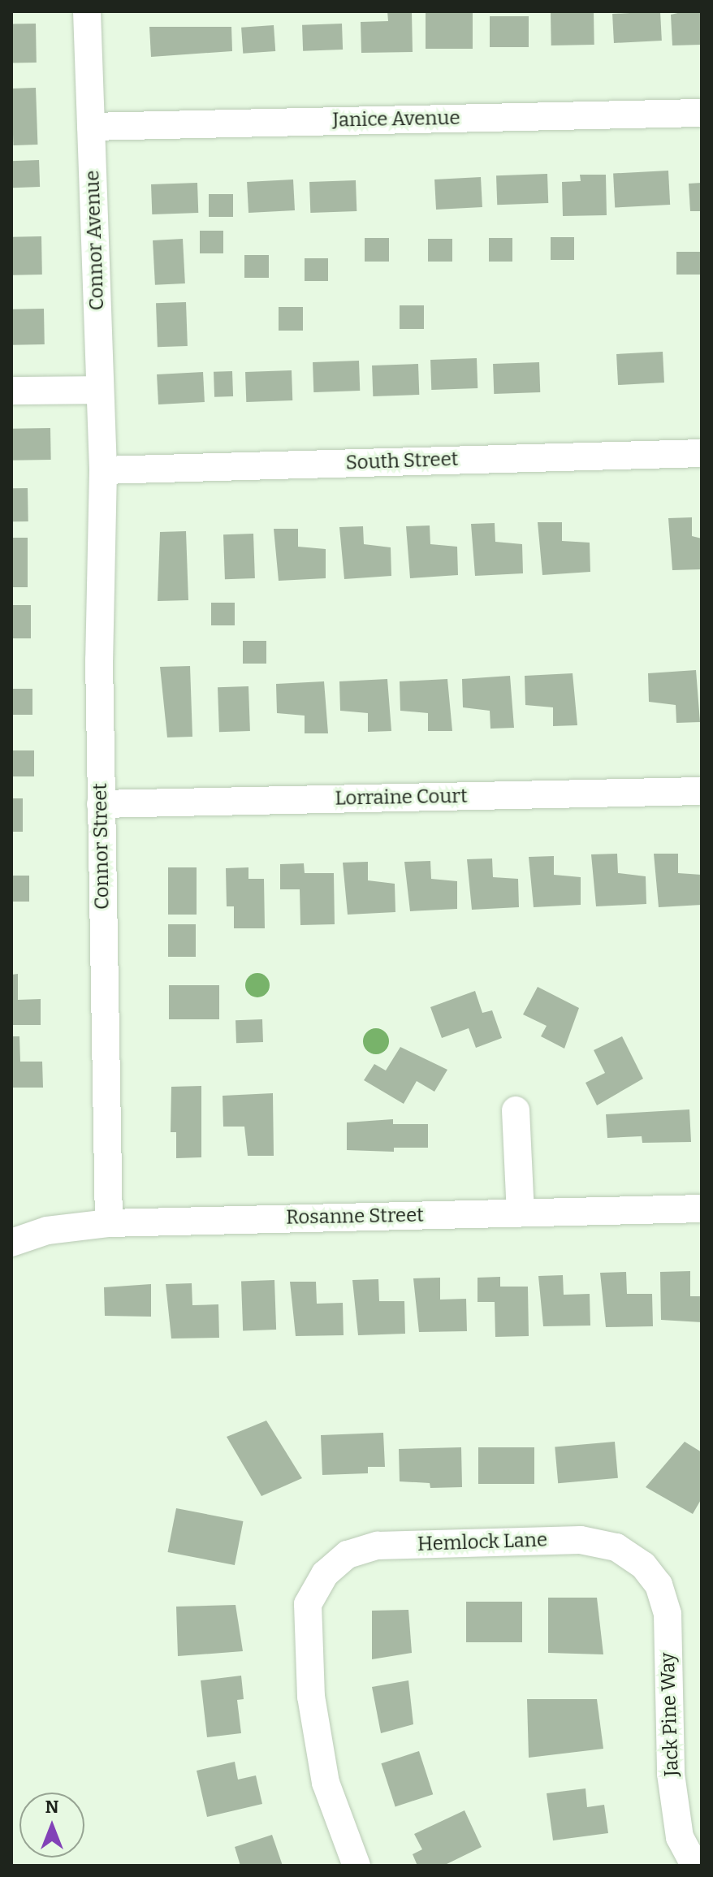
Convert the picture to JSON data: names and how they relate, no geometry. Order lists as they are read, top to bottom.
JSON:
{
  "streets": {
    "street": [
      "Janice Avenue",
      "Connor Avenue",
      "South Street",
      "Lorraine Court",
      "Connor Street",
      "Rosanne Street",
      "Hemlock Lane",
      "Jack Pine Way"
    ]
  },
  "crossings": [
    ["Janice Avenue", "Connor Avenue"],
    ["Connor Avenue", "South Street"],
    ["Connor Avenue", "Connor Street"],
    ["South Street", "Connor Street"],
    ["Lorraine Court", "Connor Street"],
    ["Connor Street", "Rosanne Street"],
    ["Hemlock Lane", "Jack Pine Way"]
  ],
  "north": "top"
}
